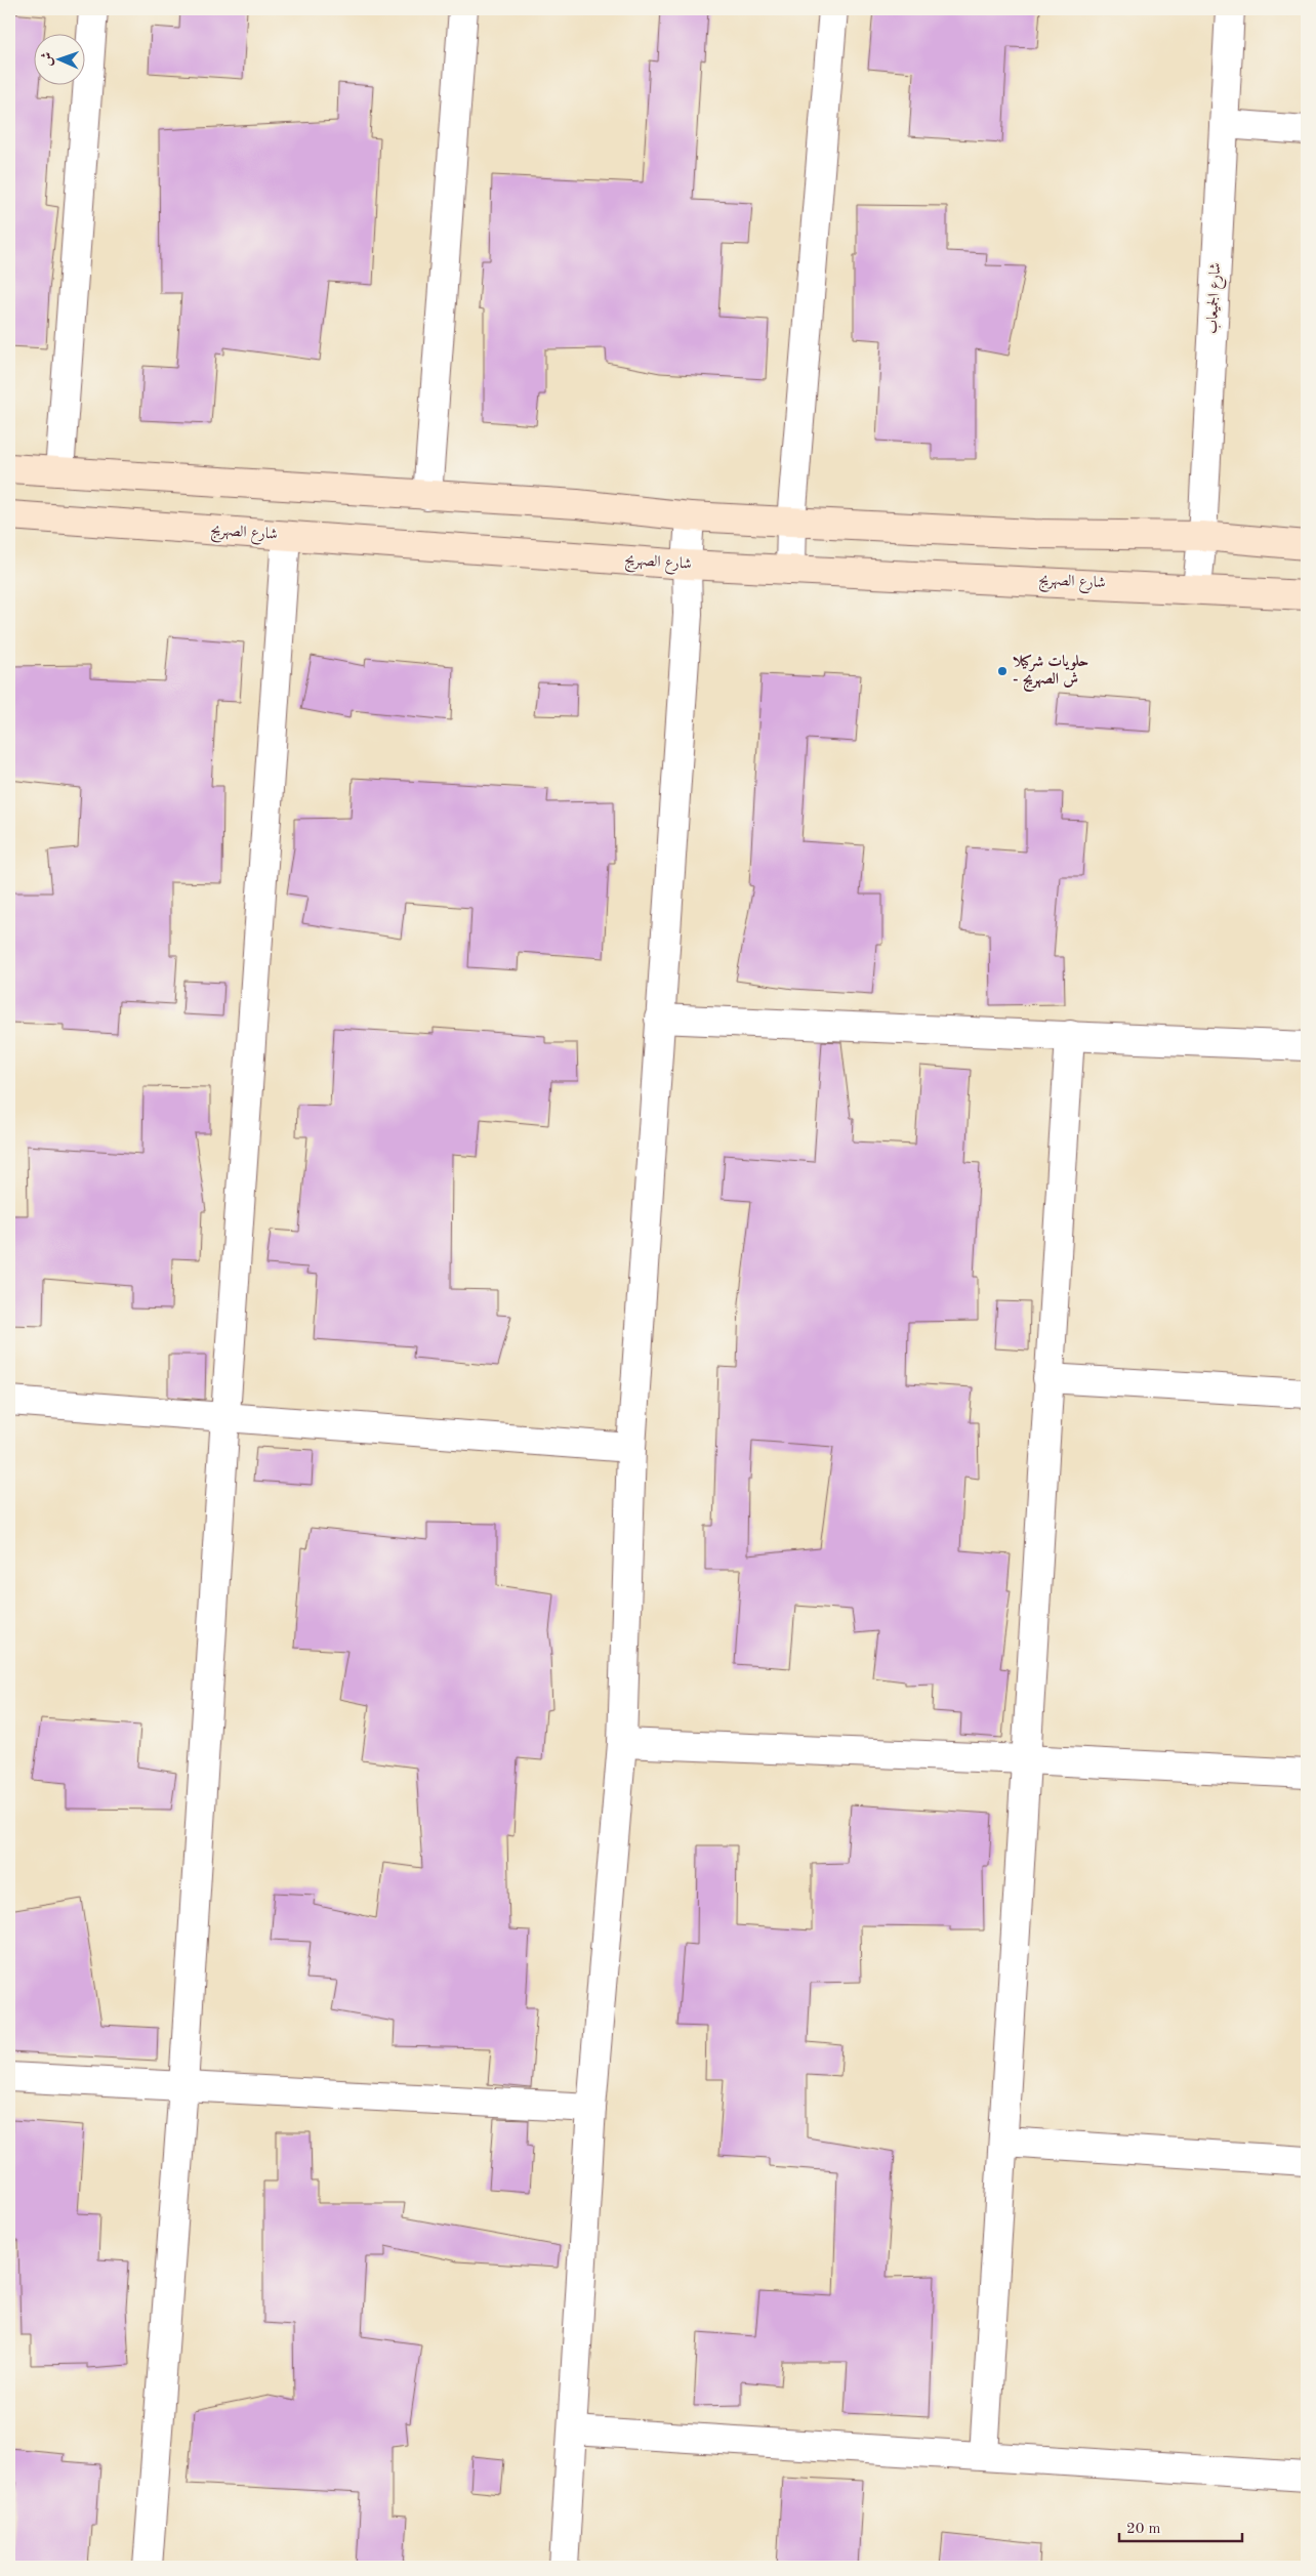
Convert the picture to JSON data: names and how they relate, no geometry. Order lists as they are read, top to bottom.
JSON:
{
  "streets": {
    "main road": ["شارع الصهريج"],
    "street": ["شارع الجميعاب"]
  },
  "crossings": [
    ["شارع الجميعاب", "شارع الصهريج"]
  ],
  "places": ["حلويات شركيلا - ش الصهريج"],
  "scale_bar": "20 m",
  "north": "left"
}
